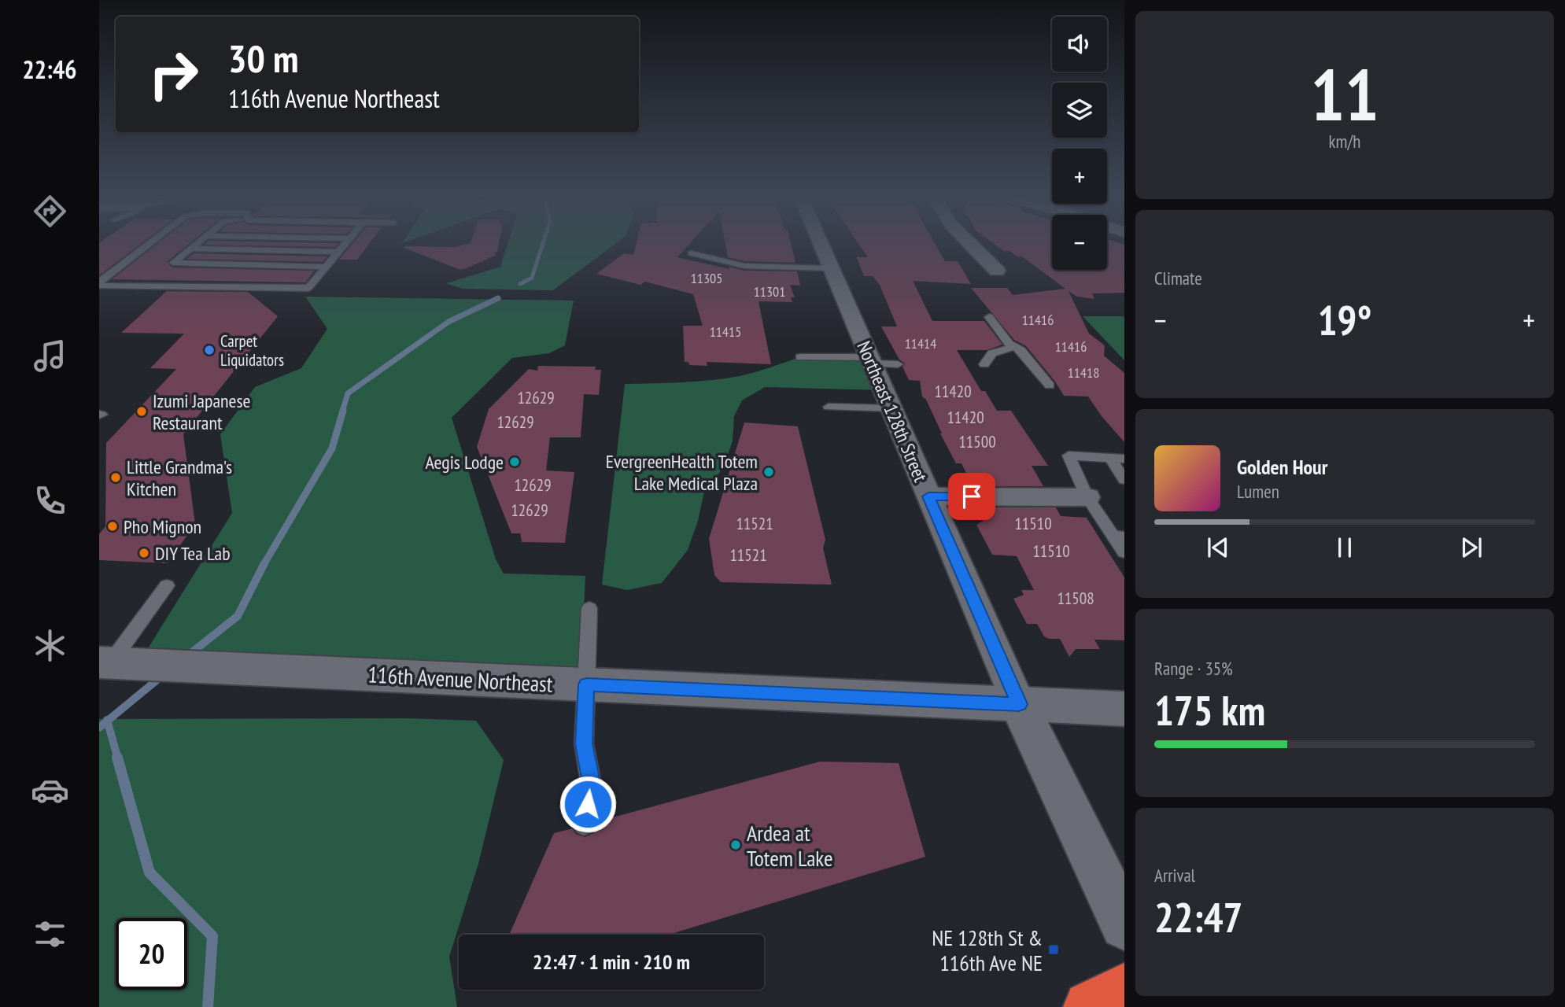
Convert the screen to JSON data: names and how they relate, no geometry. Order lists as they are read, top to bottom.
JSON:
{
  "streets": {
    "street": ["Northeast 128th Street", "116th Avenue Northeast"]
  },
  "crossings": [
    ["Northeast 128th Street", "116th Avenue Northeast"]
  ],
  "places": {
    "other": [
      "Carpet Liquidators",
      "Izumi Japanese Restaurant",
      "Aegis Lodge",
      "EvergreenHealth Totem Lake Medical Plaza",
      "Little Grandma's Kitchen",
      "Pho Mignon",
      "DIY Tea Lab",
      "Ardea at Totem Lake"
    ],
    "transit": ["NE 128th St & 116th Ave NE"]
  },
  "house_numbers": [
    "11305",
    "11301",
    "11416",
    "11415",
    "11414",
    "11416",
    "11418",
    "11420",
    "12629",
    "11420",
    "12629",
    "11500",
    "12629",
    "12629",
    "11521",
    "11510",
    "11510",
    "11521",
    "11508"
  ],
  "page": {
    "tabs": "22:46",
    "tile": [
      ["11", "km/h"],
      "Climate",
      ["Range · 35%", "175 km"],
      ["Arrival", "22:47"]
    ],
    "map_buttons": ["+", "−"],
    "turn": ["30 m", "116th Avenue Northeast"],
    "heat": ["−", "19°", "+"],
    "song": ["Golden Hour", "Lumen"],
    "limit": "20",
    "trip": "22:47 · 1 min · 210 m"
  }
}
